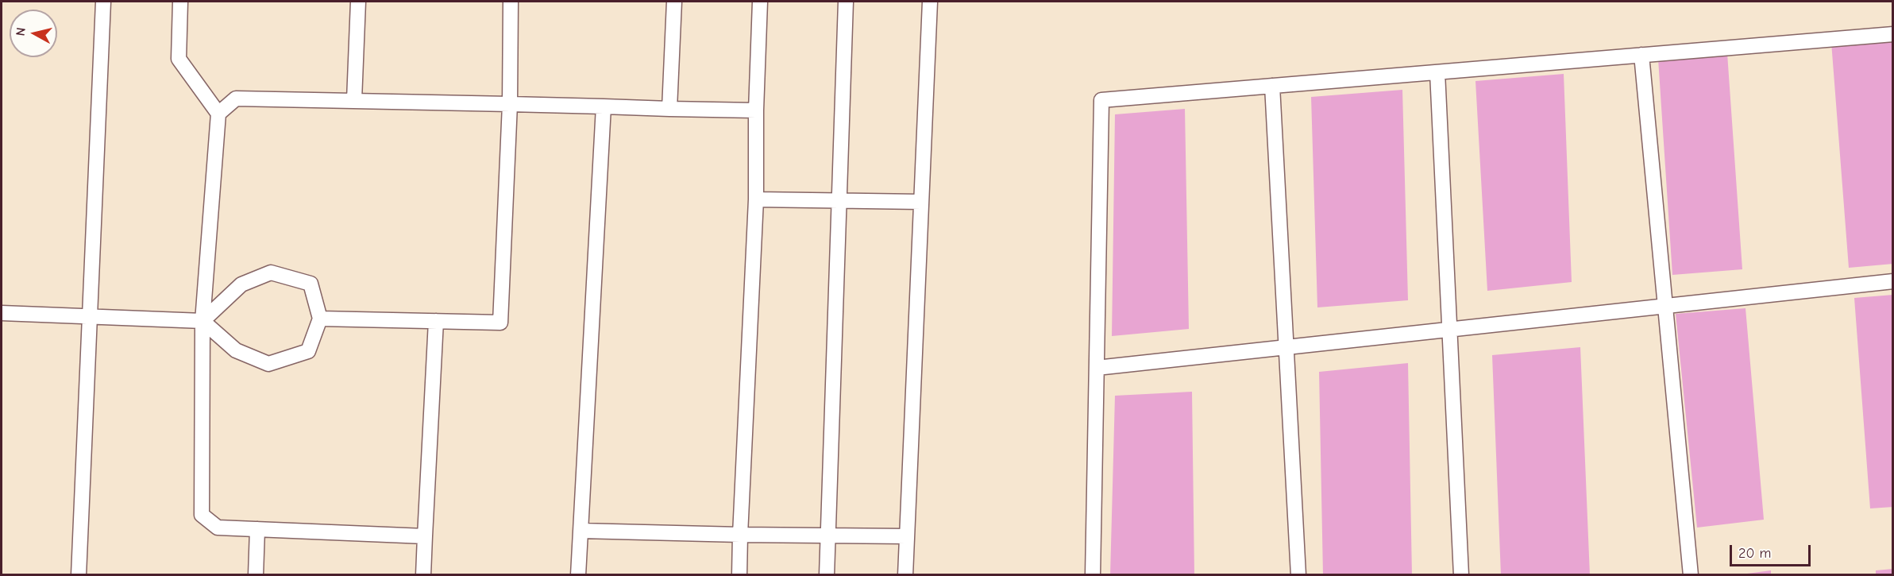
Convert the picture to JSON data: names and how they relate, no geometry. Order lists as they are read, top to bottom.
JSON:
{
  "scale_bar": "20 m",
  "north": "left"
}
